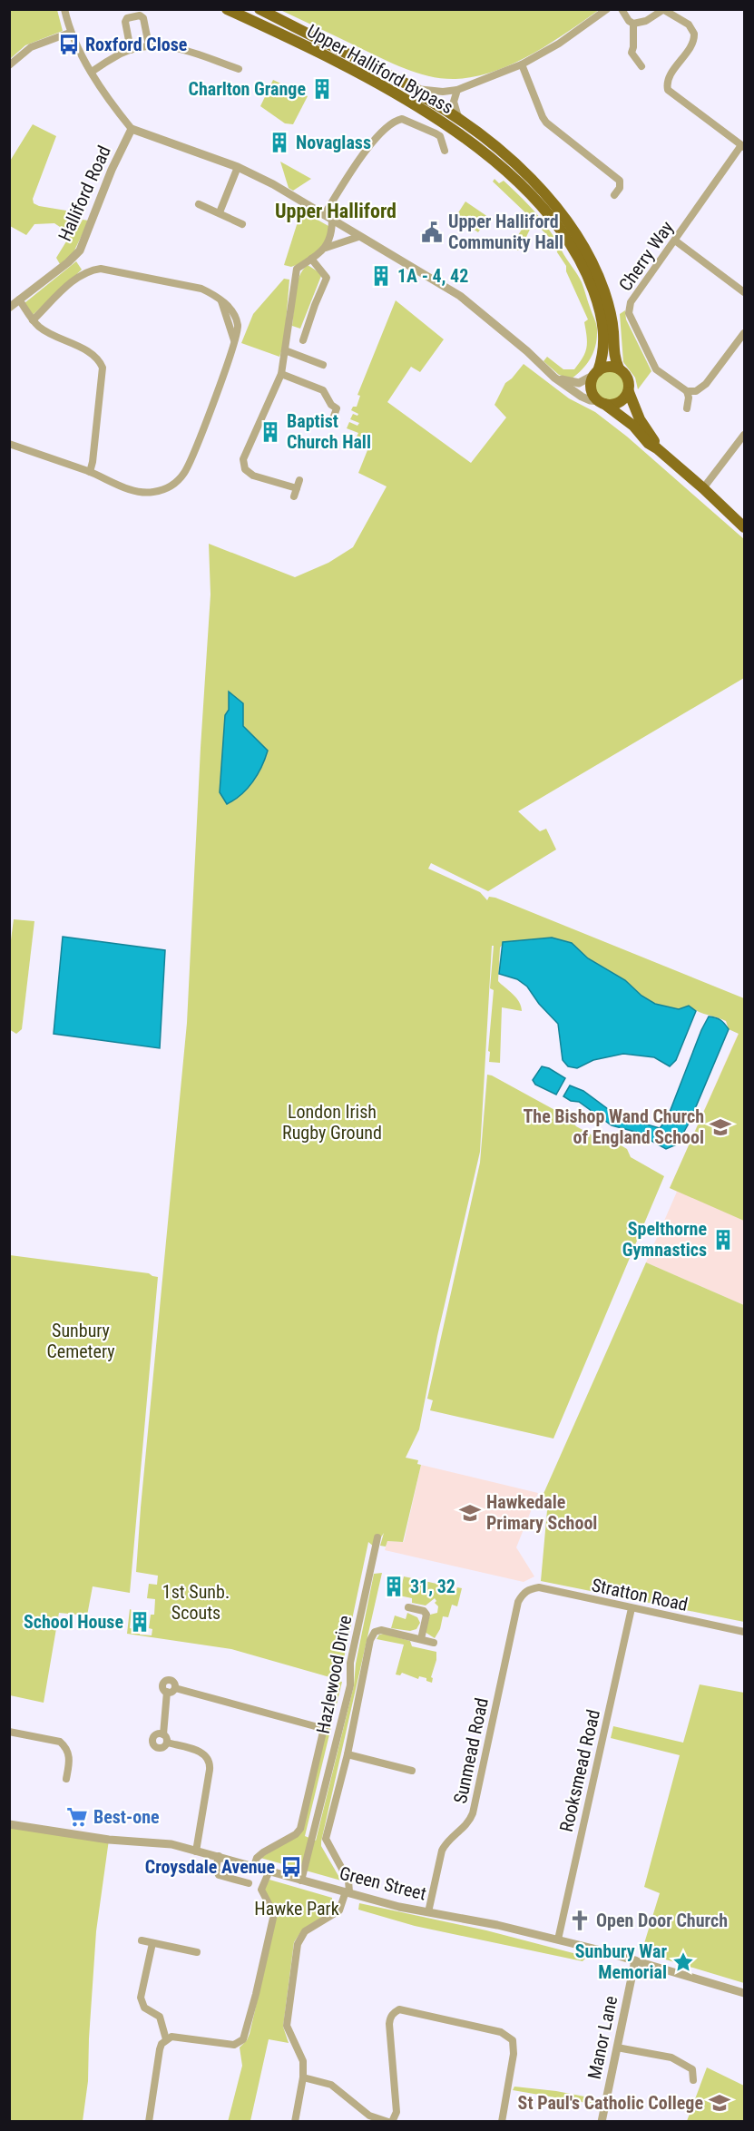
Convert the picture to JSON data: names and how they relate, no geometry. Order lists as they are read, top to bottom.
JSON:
{
  "streets": {
    "main road": ["Upper Halliford Bypass"],
    "street": [
      "Halliford Road",
      "Cherry Way",
      "Stratton Road",
      "Hazlewood Drive",
      "Sunmead Road",
      "Rooksmead Road",
      "Green Street",
      "Manor Lane"
    ]
  },
  "crossings": [
    ["Stratton Road", "Sunmead Road"],
    ["Stratton Road", "Rooksmead Road"],
    ["Hazlewood Drive", "Green Street"],
    ["Sunmead Road", "Green Street"],
    ["Rooksmead Road", "Green Street"],
    ["Green Street", "Manor Lane"]
  ],
  "districts": ["Upper Halliford"],
  "parks": [
    "London Irish Rugby Ground",
    "Sunbury Cemetery",
    "1st Sunb. Scouts",
    "Hawke Park"
  ],
  "places": {
    "bus stop": ["Roxford Close", "Croysdale Avenue"],
    "building": [
      "Charlton Grange",
      "Novaglass",
      "1A - 4, 42",
      "Baptist Church Hall",
      "Spelthorne Gymnastics",
      "31, 32",
      "School House"
    ],
    "public building": ["Upper Halliford Community Hall"],
    "school or university": ["The Bishop Wand Church of England School", "Hawkedale Primary School", "St Paul's Catholic College"],
    "supermarket": ["Best-one"],
    "church": ["Open Door Church"],
    "place": ["Sunbury War Memorial"]
  }
}
